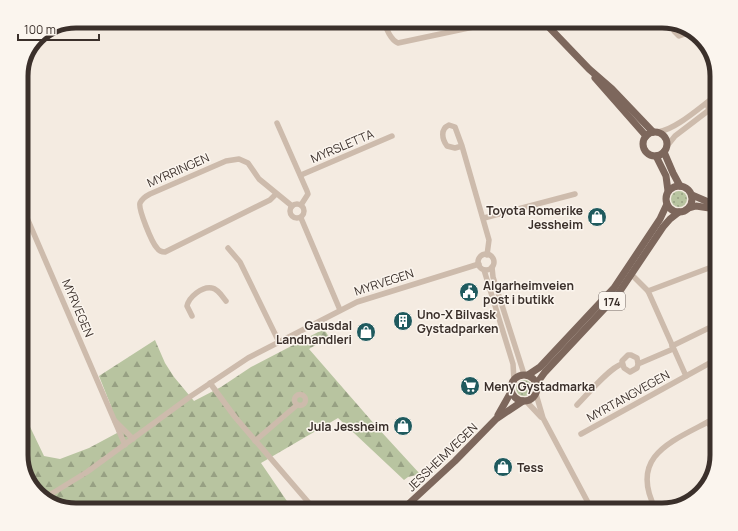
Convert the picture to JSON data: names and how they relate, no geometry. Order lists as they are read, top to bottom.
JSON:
{
  "streets": {
    "main road": ["174", "JESSHEIMVEGEN"],
    "street": [
      "MYRSLETTA",
      "MYRRINGEN",
      "MYRVEGEN",
      "MYRTANGVEGEN"
    ]
  },
  "crossings": [
    ["MYRSLETTA", "MYRRINGEN"],
    ["174", "MYRTANGVEGEN"],
    ["174", "JESSHEIMVEGEN"]
  ],
  "places": {
    "shop": [
      "Toyota Romerike Jessheim",
      "Gausdal Landhandleri",
      "Jula Jessheim",
      "Tess"
    ],
    "public building": ["Algarheimveien post i butikk"],
    "building": ["Uno-X Bilvask Gystadparken"],
    "supermarket": ["Meny Gystadmarka"]
  },
  "scale_bar": "100 m"
}
